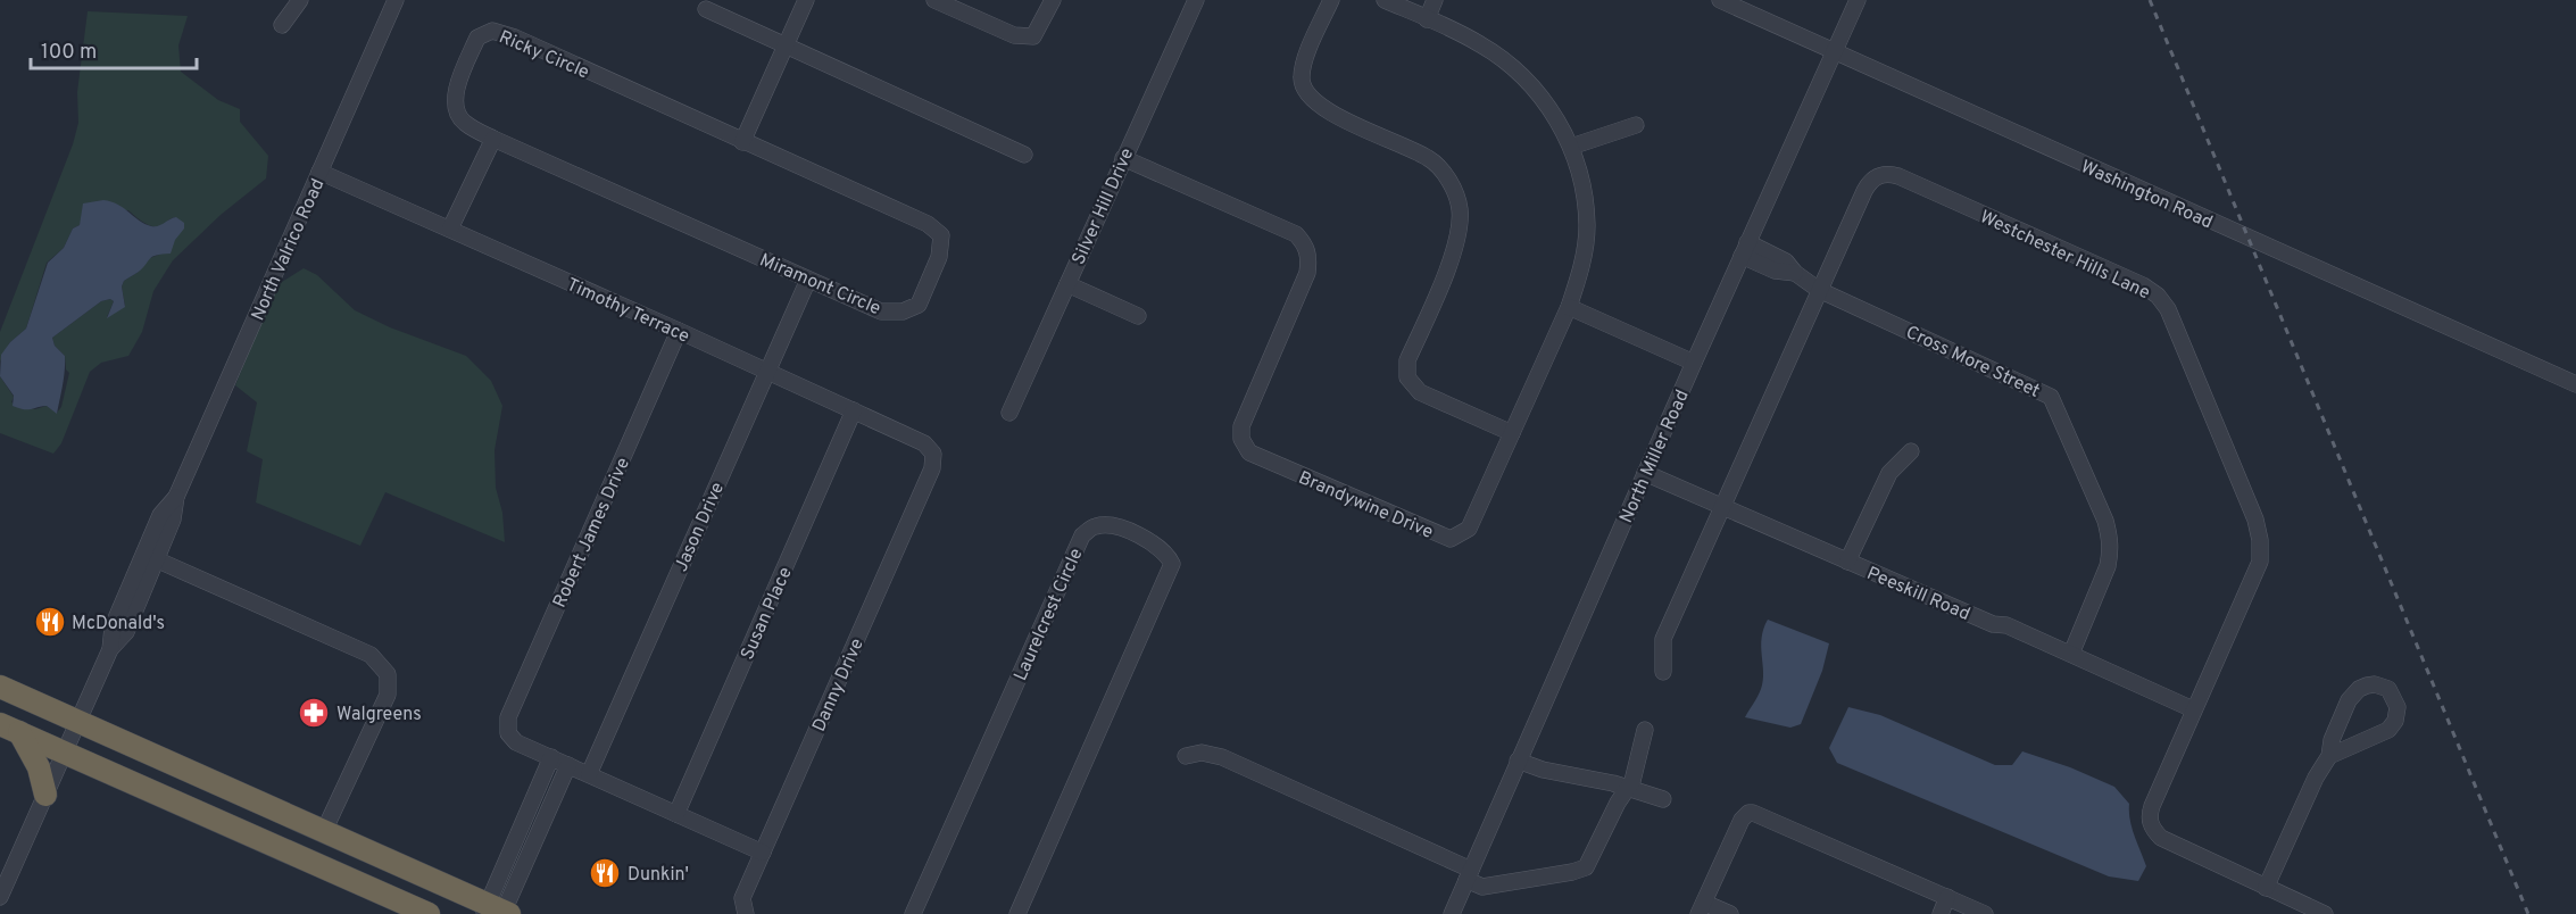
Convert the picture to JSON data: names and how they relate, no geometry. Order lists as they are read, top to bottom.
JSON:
{
  "streets": {
    "street": [
      "Ricky Circle",
      "Washington Road",
      "Silver Hill Drive",
      "North Valrico Road",
      "Westchester Hills Lane",
      "Miramont Circle",
      "Timothy Terrace",
      "Cross More Street",
      "North Miller Road",
      "Brandywine Drive",
      "Jason Drive",
      "Robert James Drive",
      "Peeskill Road",
      "Susan Place",
      "Laurelcrest Circle",
      "Danny Drive"
    ]
  },
  "crossings": [
    ["Ricky Circle", "Miramont Circle"],
    ["Washington Road", "North Miller Road"],
    ["Silver Hill Drive", "Brandywine Drive"],
    ["North Valrico Road", "Timothy Terrace"],
    ["Westchester Hills Lane", "Cross More Street"],
    ["Westchester Hills Lane", "Peeskill Road"],
    ["Miramont Circle", "Jason Drive"],
    ["Timothy Terrace", "Jason Drive"],
    ["Timothy Terrace", "Robert James Drive"],
    ["Timothy Terrace", "Susan Place"],
    ["Timothy Terrace", "Danny Drive"],
    ["Cross More Street", "North Miller Road"],
    ["Cross More Street", "Peeskill Road"],
    ["North Miller Road", "Peeskill Road"]
  ],
  "places": {
    "restaurant": ["McDonald's", "Dunkin'"],
    "pharmacy": ["Walgreens"]
  },
  "scale_bar": "100 m"
}
